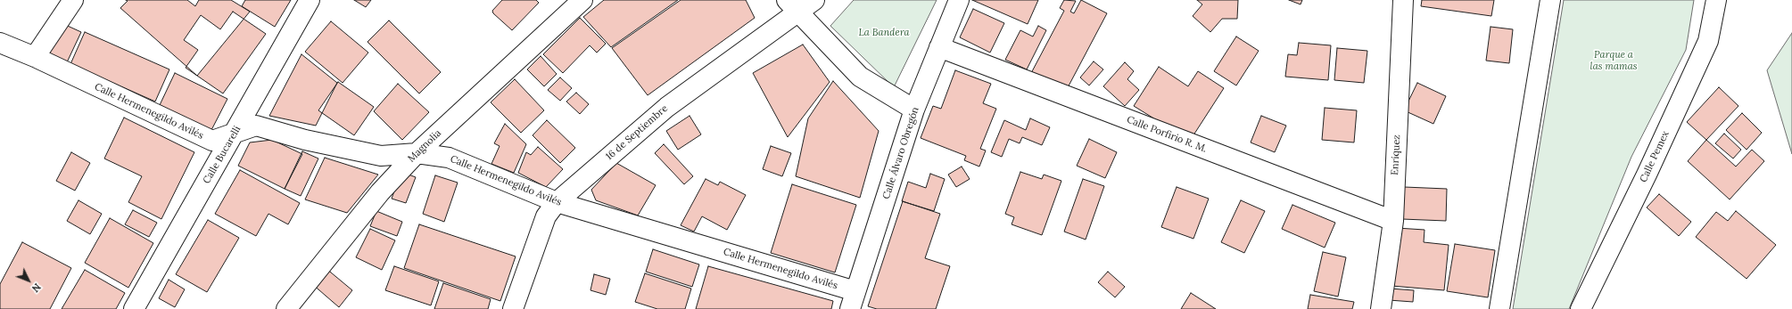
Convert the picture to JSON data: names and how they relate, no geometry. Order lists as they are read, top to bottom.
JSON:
{
  "streets": {
    "street": [
      "Calle Hermenegildo Avilés",
      "16 de Septiembre",
      "Calle Porfirio R. M.",
      "Magnolia",
      "Calle Álvaro Obregón",
      "Calle Bucarelli",
      "Enríquez",
      "Calle Pemex"
    ]
  },
  "crossings": [
    ["Calle Hermenegildo Avilés", "16 de Septiembre"],
    ["Calle Hermenegildo Avilés", "Magnolia"],
    ["Calle Hermenegildo Avilés", "Calle Álvaro Obregón"],
    ["Calle Hermenegildo Avilés", "Calle Bucarelli"],
    ["Calle Porfirio R. M.", "Calle Álvaro Obregón"],
    ["Calle Porfirio R. M.", "Enríquez"]
  ],
  "parks": ["La Bandera", "Parque a las mamas"],
  "north": "bottom right"
}
